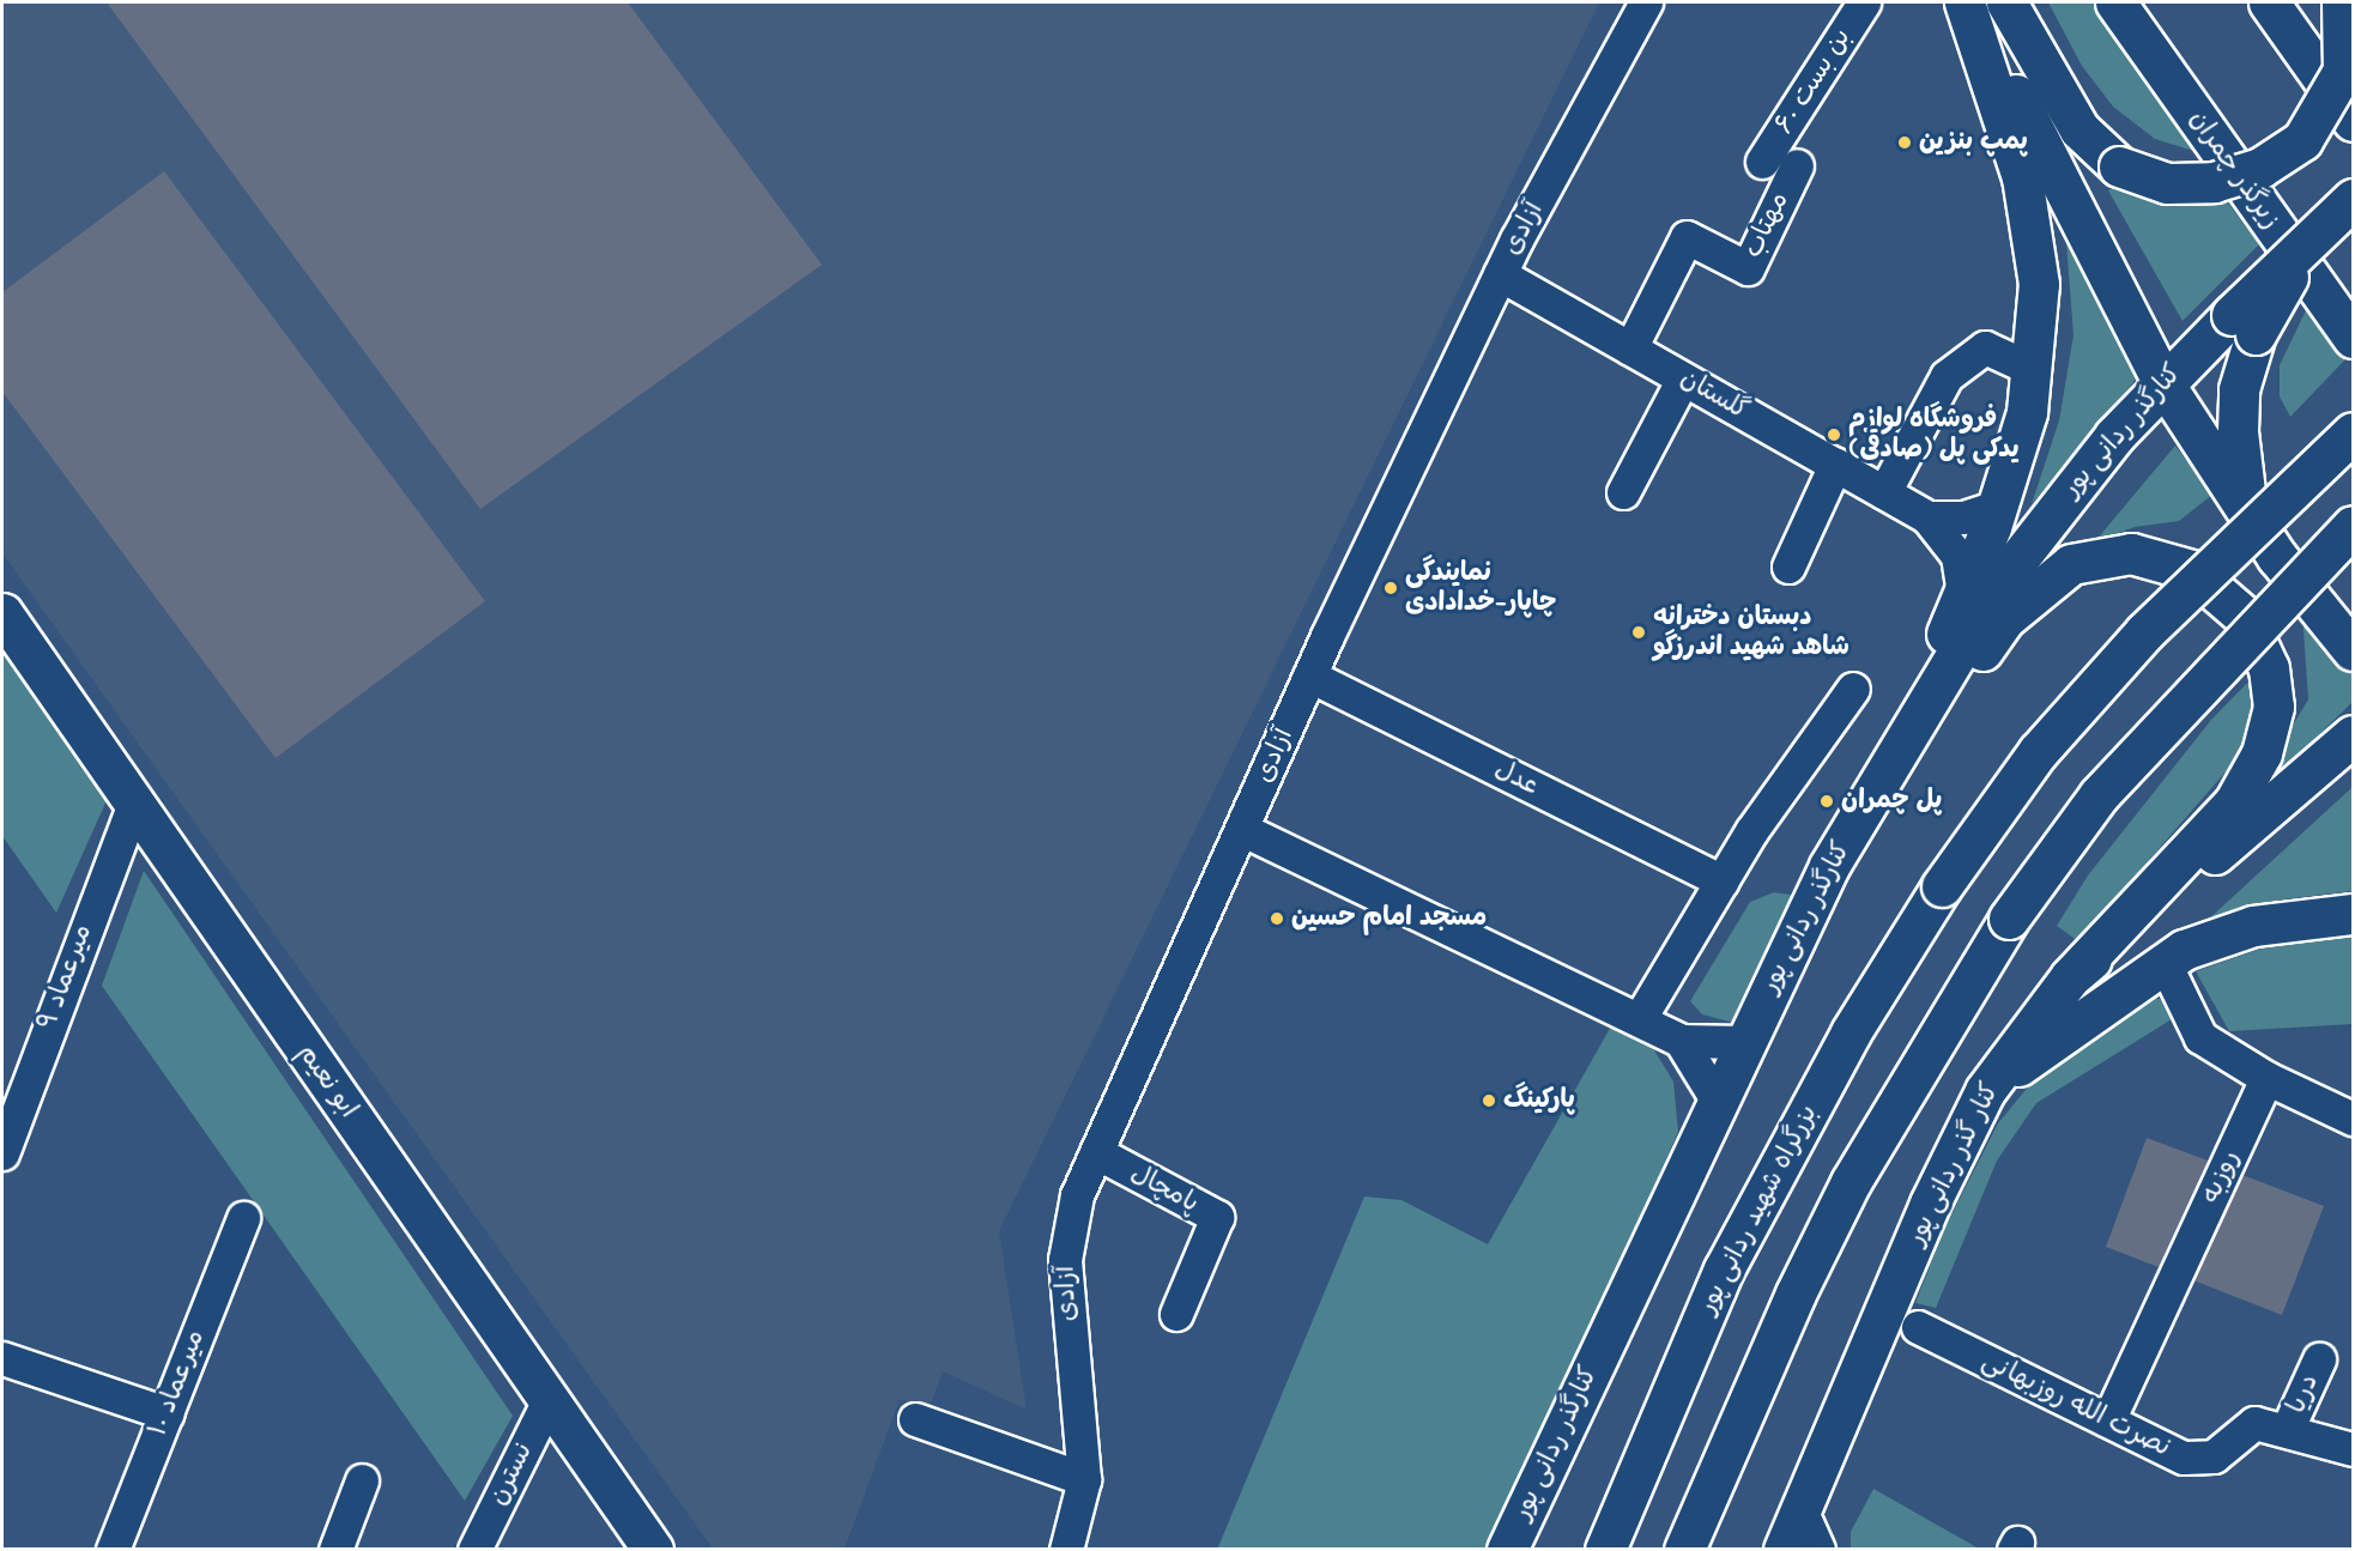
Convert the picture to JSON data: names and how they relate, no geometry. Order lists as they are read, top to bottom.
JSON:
{
  "streets": {
    "main road": [
      "زیرگذر چمران",
      "کنارگذر ردانی پور",
      "ابو نعیم",
      "کنار گذر ردانی پور",
      "بزرگراه شهید ردانی پور"
    ],
    "street": [
      "بن بست ۶۰",
      "مهتاب",
      "آزادی",
      "گلستان",
      "عدل",
      "میرعماد ۹",
      "روزبه",
      "پامچال",
      "میرعماد ۱۰",
      "دریا",
      "نصرت الله روزبهانی",
      "نسترن"
    ]
  },
  "crossings": [
    ["مهتاب", "گلستان"],
    ["آزادی", "گلستان"],
    ["آزادی", "عدل"],
    ["آزادی", "پامچال"],
    ["میرعماد ۹", "ابو نعیم"],
    ["ابو نعیم", "نسترن"],
    ["روزبه", "نصرت الله روزبهانی"],
    ["دریا", "نصرت الله روزبهانی"]
  ],
  "places": [
    "پمپ بنزین",
    "فروشگاه لوازم یدکی پل (صادقی)",
    "نمایندگی چاپار-خدادادی",
    "دبستان دخترانه شاهد شهید اندرزگو",
    "پل چمران",
    "مسجد امام حسین",
    "پارکینگ"
  ]
}
